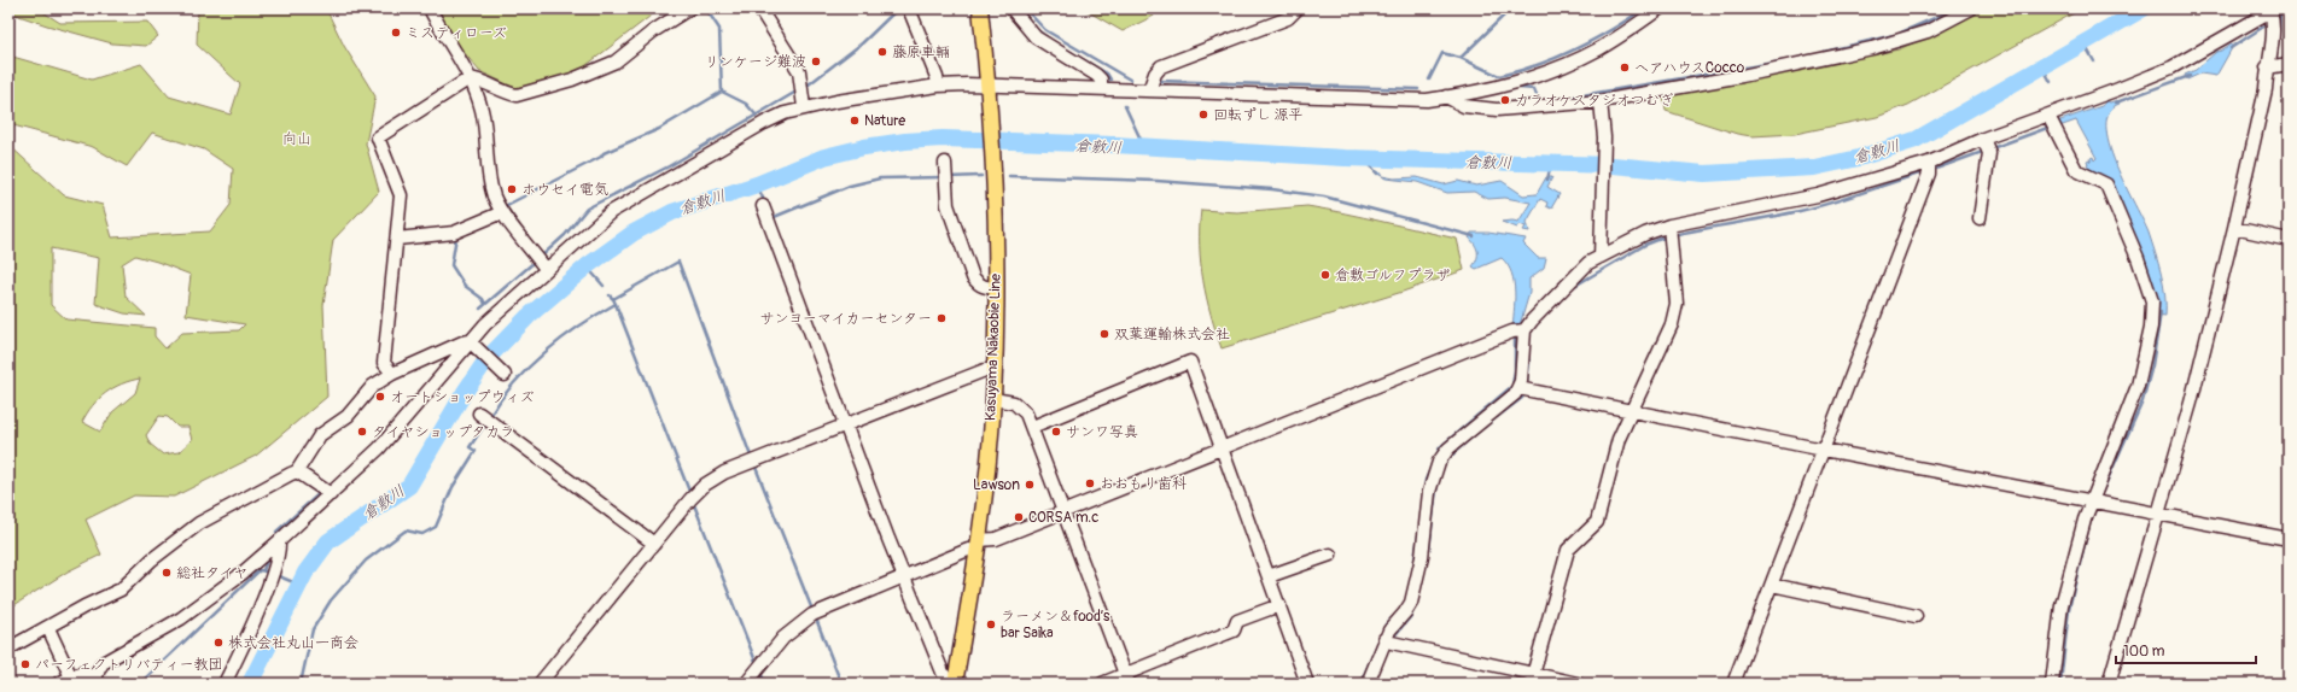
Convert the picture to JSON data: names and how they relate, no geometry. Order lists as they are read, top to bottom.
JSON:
{
  "streets": {
    "main road": ["Kasuyama Nakaobie Line"]
  },
  "water": ["倉敷川"],
  "parks": ["向山"],
  "places": [
    "ミスティローズ",
    "藤原車輛",
    "リンケージ難波",
    "ヘアハウスCocco",
    "カラオケスタジオつむぎ",
    "回転ずし 源平",
    "Nature",
    "ホウセイ電気",
    "倉敷ゴルフプラザ",
    "サンヨーマイカーセンター",
    "双葉運輸株式会社",
    "オートショップウィズ",
    "タイヤショップタカラ",
    "サンワ写真",
    "おおもり歯科",
    "Lawson",
    "CORSA m.c",
    "総社タイヤ",
    "ラーメン＆food’s bar Saika",
    "株式会社丸山一商会",
    "パーフェクトリバティー教団"
  ],
  "scale_bar": "100 m"
}
